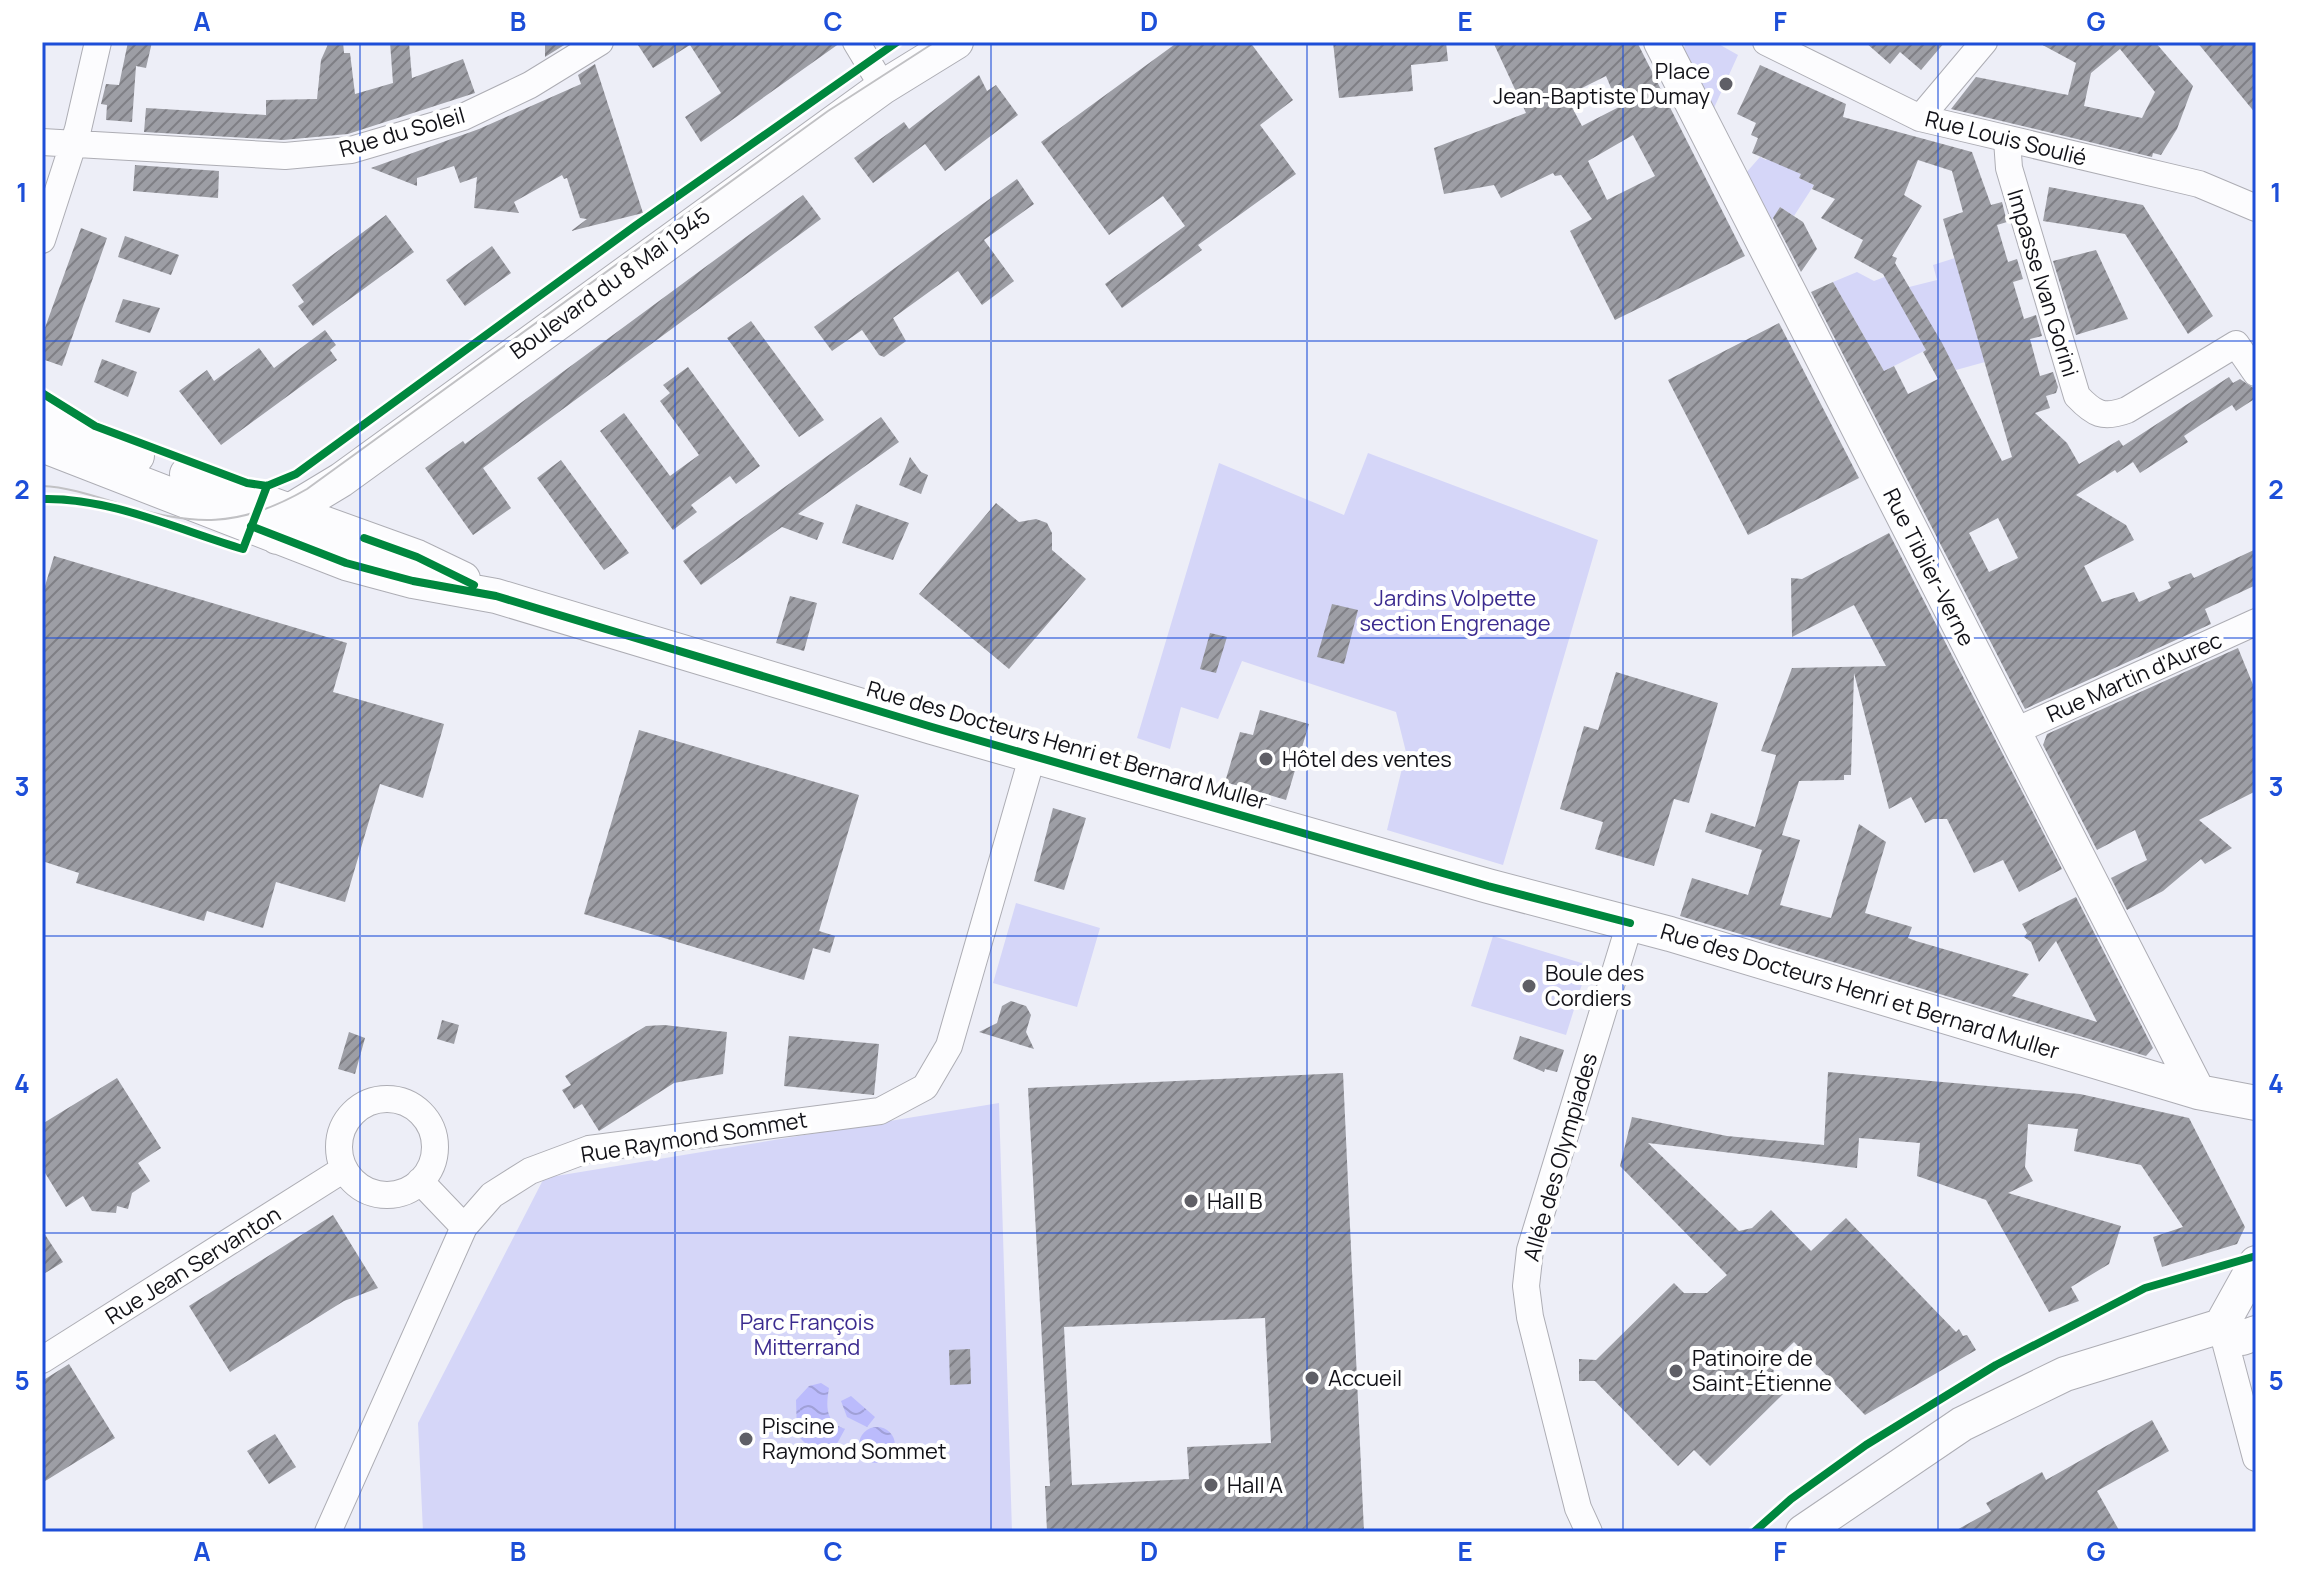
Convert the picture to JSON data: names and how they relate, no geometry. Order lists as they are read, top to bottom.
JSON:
{
  "streets": {
    "main road": ["Boulevard du 8 Mai 1945", "Rue Tiblier-Verne", "Rue des Docteurs Henri et Bernard Muller"],
    "street": [
      "Rue du Soleil",
      "Rue Louis Soulié",
      "Impasse Ivan Gorini",
      "Rue Martin d'Aurec",
      "Rue Raymond Sommet",
      "Allée des Olympiades",
      "Rue Jean Servanton"
    ]
  },
  "crossings": [
    ["Rue Louis Soulié", "Impasse Ivan Gorini"],
    ["Boulevard du 8 Mai 1945", "Rue des Docteurs Henri et Bernard Muller"],
    ["Rue Tiblier-Verne", "Rue Martin d'Aurec"],
    ["Rue Tiblier-Verne", "Rue des Docteurs Henri et Bernard Muller"],
    ["Rue des Docteurs Henri et Bernard Muller", "Rue Raymond Sommet"],
    ["Rue des Docteurs Henri et Bernard Muller", "Allée des Olympiades"]
  ],
  "parks": ["Jardins Volpette section Engrenage", "Parc François Mitterrand"],
  "places": [
    "Place Jean-Baptiste Dumay",
    "Hôtel des ventes",
    "Boule des Cordiers",
    "Hall B",
    "Patinoire de Saint-Étienne",
    "Accueil",
    "Piscine Raymond Sommet",
    "Hall A"
  ],
  "grid": {
    "columns": [
      "A",
      "B",
      "C",
      "D",
      "E",
      "F",
      "G"
    ],
    "rows": [
      "1",
      "2",
      "3",
      "4",
      "5"
    ]
  }
}
